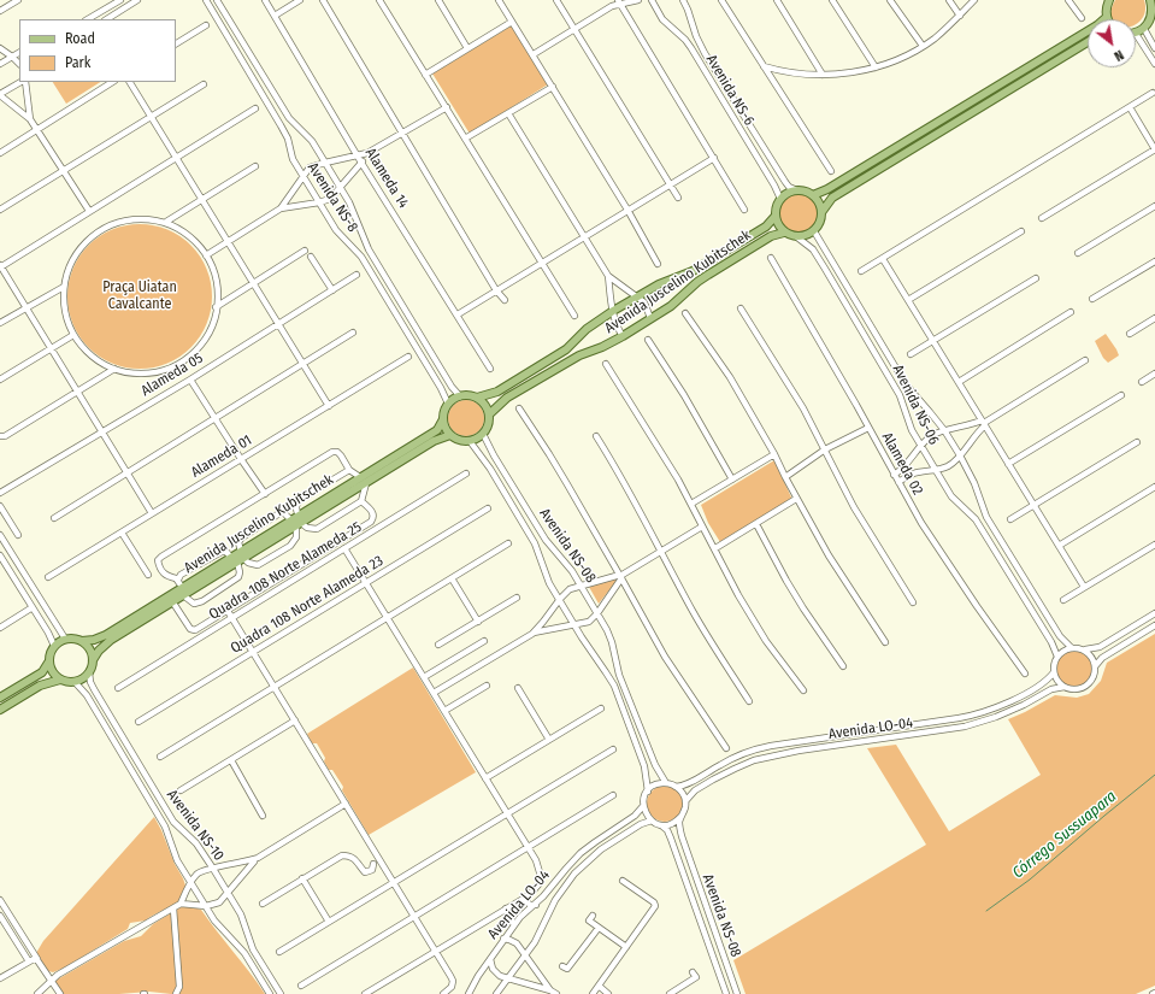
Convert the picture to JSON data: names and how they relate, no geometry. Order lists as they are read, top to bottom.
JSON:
{
  "streets": {
    "main road": ["Avenida Juscelino Kubitschek"],
    "street": [
      "Avenida NS-6",
      "Alameda 14",
      "Avenida NS-8",
      "Alameda 05",
      "Avenida NS-06",
      "Alameda 01",
      "Alameda 02",
      "Avenida NS-08",
      "Quadra 108 Norte Alameda 25",
      "Quadra 108 Norte Alameda 23",
      "Avenida LO-04",
      "Avenida NS-10"
    ]
  },
  "crossings": [
    ["Avenida NS-6", "Avenida Juscelino Kubitschek"],
    ["Avenida NS-6", "Avenida NS-06"],
    ["Avenida NS-8", "Avenida Juscelino Kubitschek"],
    ["Avenida NS-8", "Avenida NS-08"],
    ["Avenida Juscelino Kubitschek", "Avenida NS-06"],
    ["Avenida Juscelino Kubitschek", "Avenida NS-08"],
    ["Avenida Juscelino Kubitschek", "Avenida NS-10"],
    ["Avenida NS-06", "Avenida LO-04"],
    ["Avenida NS-08", "Avenida LO-04"]
  ],
  "water": ["Córrego Sussuapara"],
  "parks": ["Praça Uiatan Cavalcante"],
  "legend": ["Road", "Park"],
  "north": "bottom right"
}
